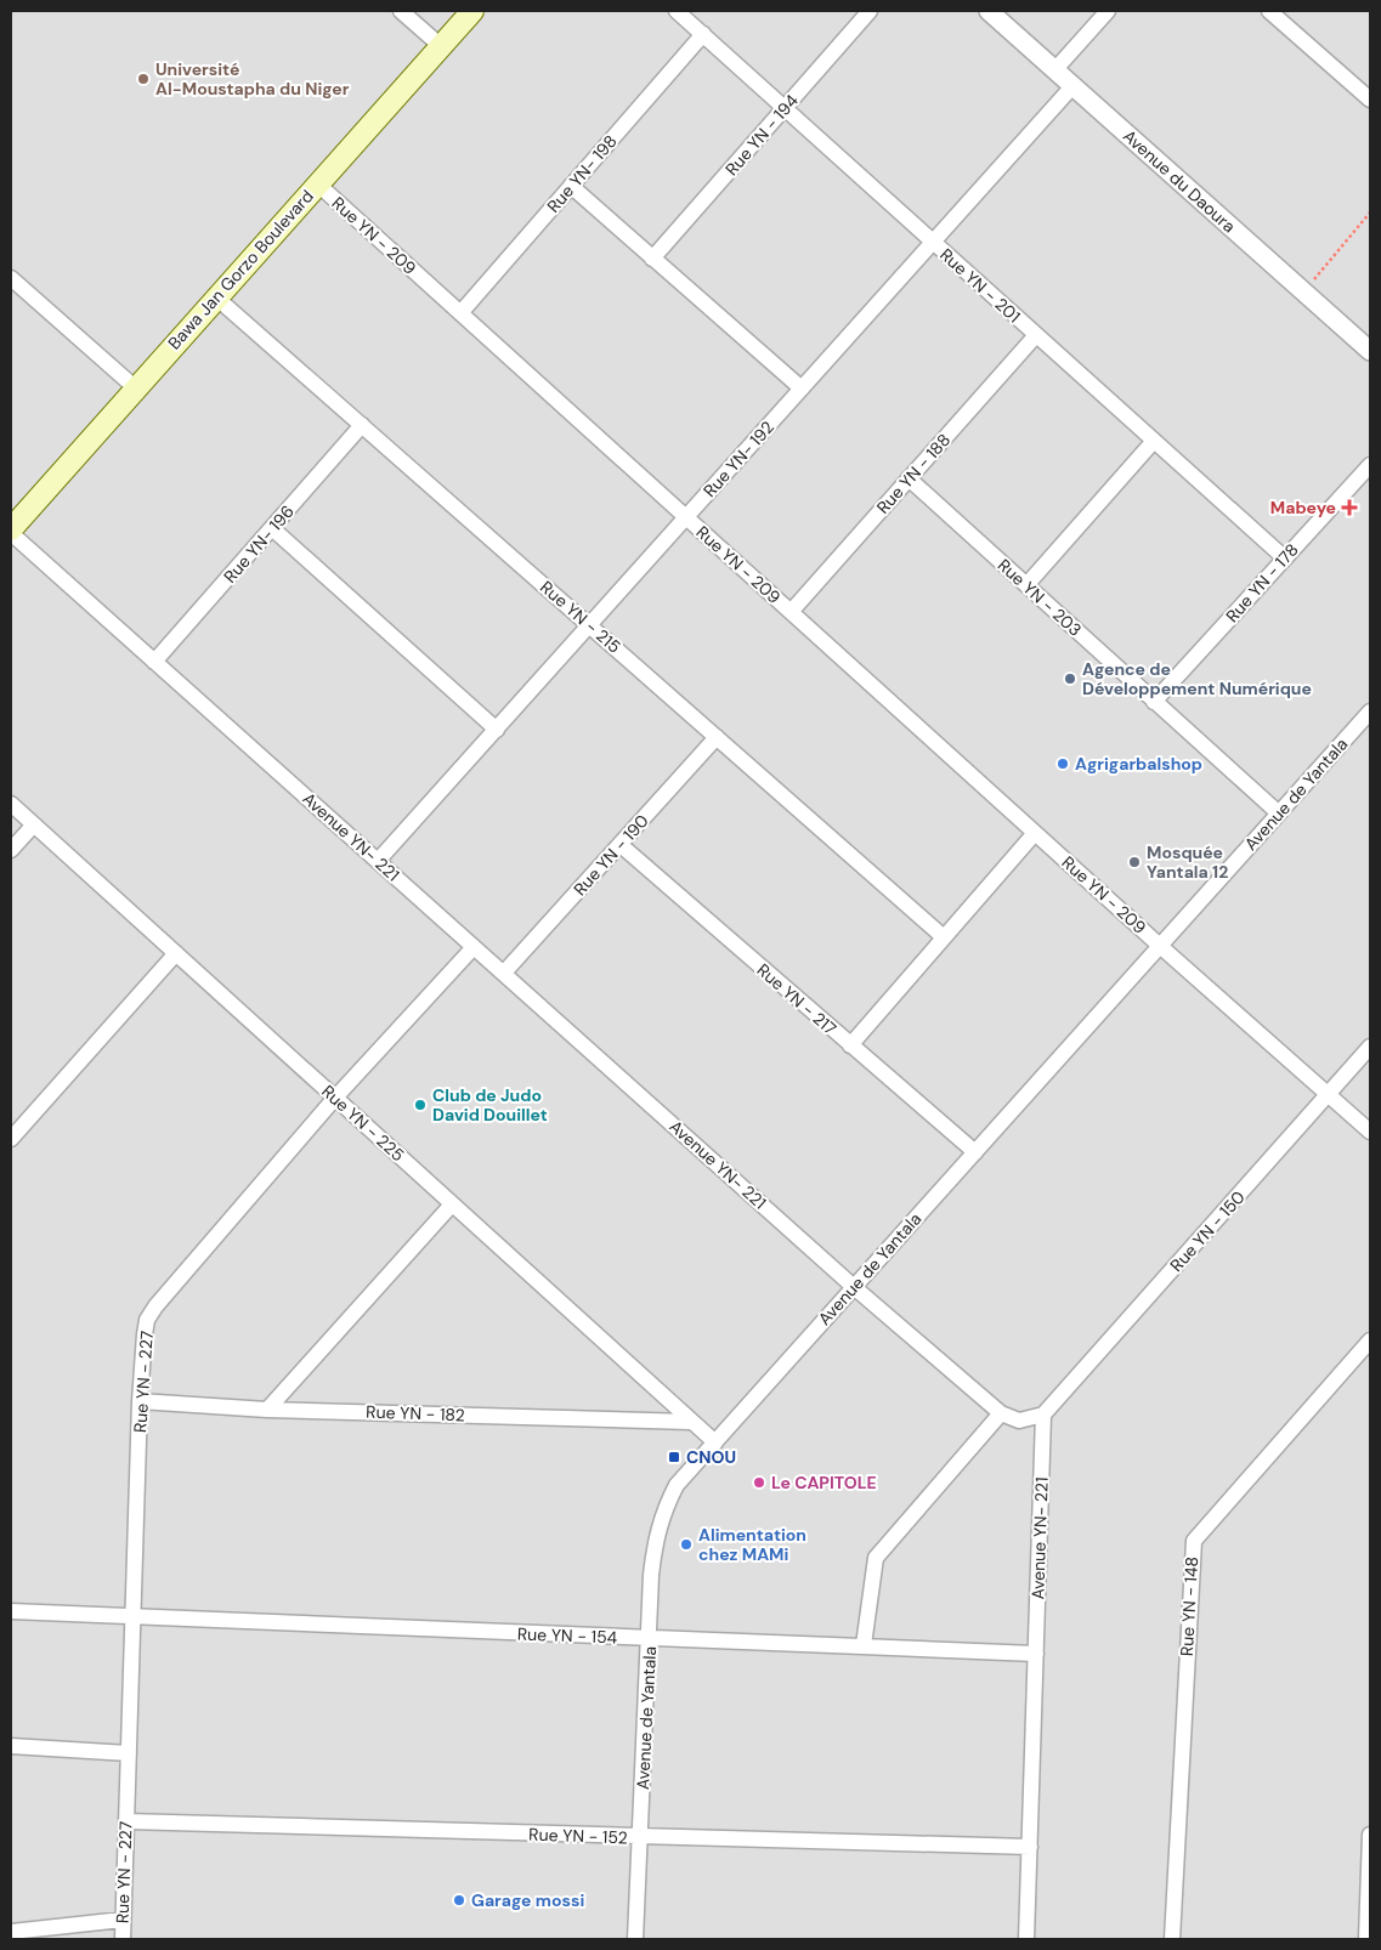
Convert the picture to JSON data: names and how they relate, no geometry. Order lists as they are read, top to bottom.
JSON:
{
  "streets": {
    "main road": ["Bawa Jan Gorzo Boulevard"],
    "street": [
      "Rue YN - 194",
      "Rue YN- 198",
      "Avenue du Daoura",
      "Rue YN - 209",
      "Rue YN - 201",
      "Rue YN- 192",
      "Rue YN - 188",
      "Rue YN- 196",
      "Rue YN - 178",
      "Rue YN - 203",
      "Rue YN - 215",
      "Avenue de Yantala",
      "Avenue YN- 221",
      "Rue YN - 190",
      "Rue YN - 217",
      "Rue YN - 225",
      "Rue YN - 150",
      "Rue YN - 227",
      "Rue YN - 182",
      "Rue YN - 148",
      "Rue YN - 154",
      "Rue YN - 152"
    ]
  },
  "crossings": [
    ["Rue YN - 194", "Rue YN - 201"],
    ["Rue YN- 198", "Rue YN - 209"],
    ["Rue YN- 198", "Rue YN - 201"],
    ["Avenue du Daoura", "Rue YN- 192"],
    ["Rue YN - 209", "Bawa Jan Gorzo Boulevard"],
    ["Rue YN - 209", "Rue YN- 192"],
    ["Rue YN - 209", "Rue YN - 188"],
    ["Rue YN - 209", "Avenue de Yantala"],
    ["Rue YN - 209", "Rue YN - 150"],
    ["Bawa Jan Gorzo Boulevard", "Rue YN - 215"],
    ["Bawa Jan Gorzo Boulevard", "Avenue YN- 221"],
    ["Rue YN - 201", "Rue YN- 192"],
    ["Rue YN - 201", "Rue YN - 188"],
    ["Rue YN - 201", "Rue YN - 178"],
    ["Rue YN- 192", "Rue YN - 215"],
    ["Rue YN- 192", "Avenue YN- 221"],
    ["Rue YN - 188", "Rue YN - 203"],
    ["Rue YN- 196", "Rue YN - 215"],
    ["Rue YN- 196", "Avenue YN- 221"],
    ["Rue YN - 178", "Rue YN - 203"],
    ["Rue YN - 203", "Avenue de Yantala"],
    ["Rue YN - 215", "Rue YN - 190"],
    ["Avenue de Yantala", "Avenue YN- 221"],
    ["Avenue de Yantala", "Rue YN - 217"],
    ["Avenue de Yantala", "Rue YN - 225"],
    ["Avenue de Yantala", "Rue YN - 154"],
    ["Avenue de Yantala", "Rue YN - 152"],
    ["Avenue YN- 221", "Rue YN - 190"],
    ["Avenue YN- 221", "Rue YN - 150"],
    ["Avenue YN- 221", "Rue YN - 227"],
    ["Avenue YN- 221", "Rue YN - 154"],
    ["Avenue YN- 221", "Rue YN - 152"],
    ["Rue YN - 190", "Rue YN - 217"],
    ["Rue YN - 225", "Rue YN - 227"],
    ["Rue YN - 225", "Rue YN - 182"],
    ["Rue YN - 227", "Rue YN - 182"],
    ["Rue YN - 227", "Rue YN - 154"],
    ["Rue YN - 227", "Rue YN - 152"]
  ],
  "places": {
    "other": [
      "Université Al-Moustapha du Niger",
      "Agence de Développement Numérique",
      "Agrigarbalshop",
      "Mosquée Yantala 12",
      "Club de Judo David Douillet",
      "Le CAPITOLE",
      "Alimentation chez MAMi",
      "Garage mossi"
    ],
    "health": ["Mabeye"],
    "transit": ["CNOU"]
  }
}
